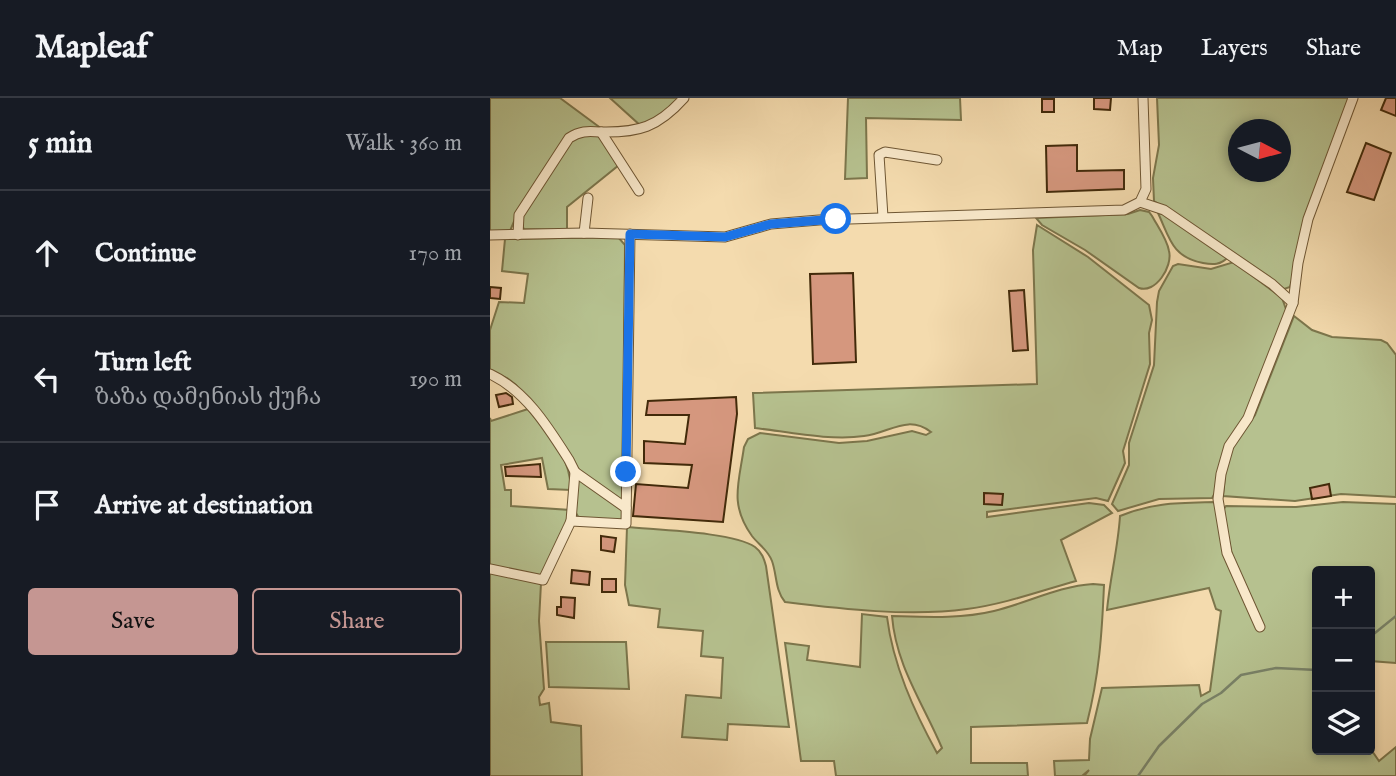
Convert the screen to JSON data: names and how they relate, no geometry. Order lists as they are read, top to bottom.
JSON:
{
  "north": "right",
  "page": {
    "header": "Mapleaf",
    "nav": ["Map", "Layers", "Share"],
    "heading": ["5 min", "Walk · 360 m"],
    "list": [
      ["Continue", "170 m"],
      ["Turn left", "ზაზა დამენიას ქუჩა", "190 m"],
      "Arrive at destination"
    ],
    "map_buttons": ["+", "−"],
    "buttons": ["Save", "Share"]
  }
}
